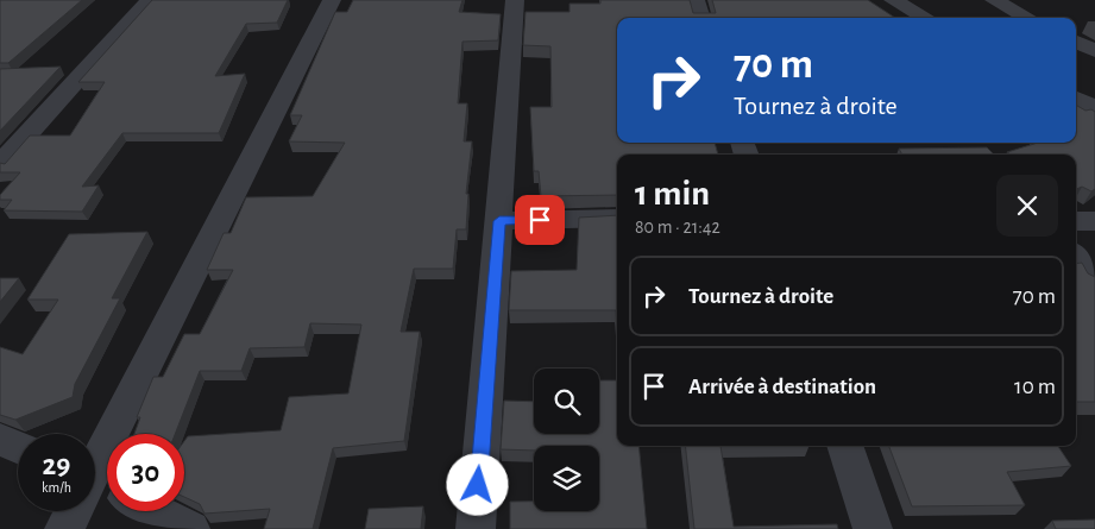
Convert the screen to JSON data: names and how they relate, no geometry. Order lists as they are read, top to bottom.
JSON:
{
  "page": {
    "turn": ["70 m", "Tournez à droite"],
    "heading": ["1 min", "80 m · 21:42"],
    "list": [
      {
        "name": "Tournez à droite",
        "value": "70 m"
      },
      {
        "name": "Arrivée à destination",
        "value": "10 m"
      }
    ],
    "speed": "29 km/h",
    "limit": "30"
  }
}
